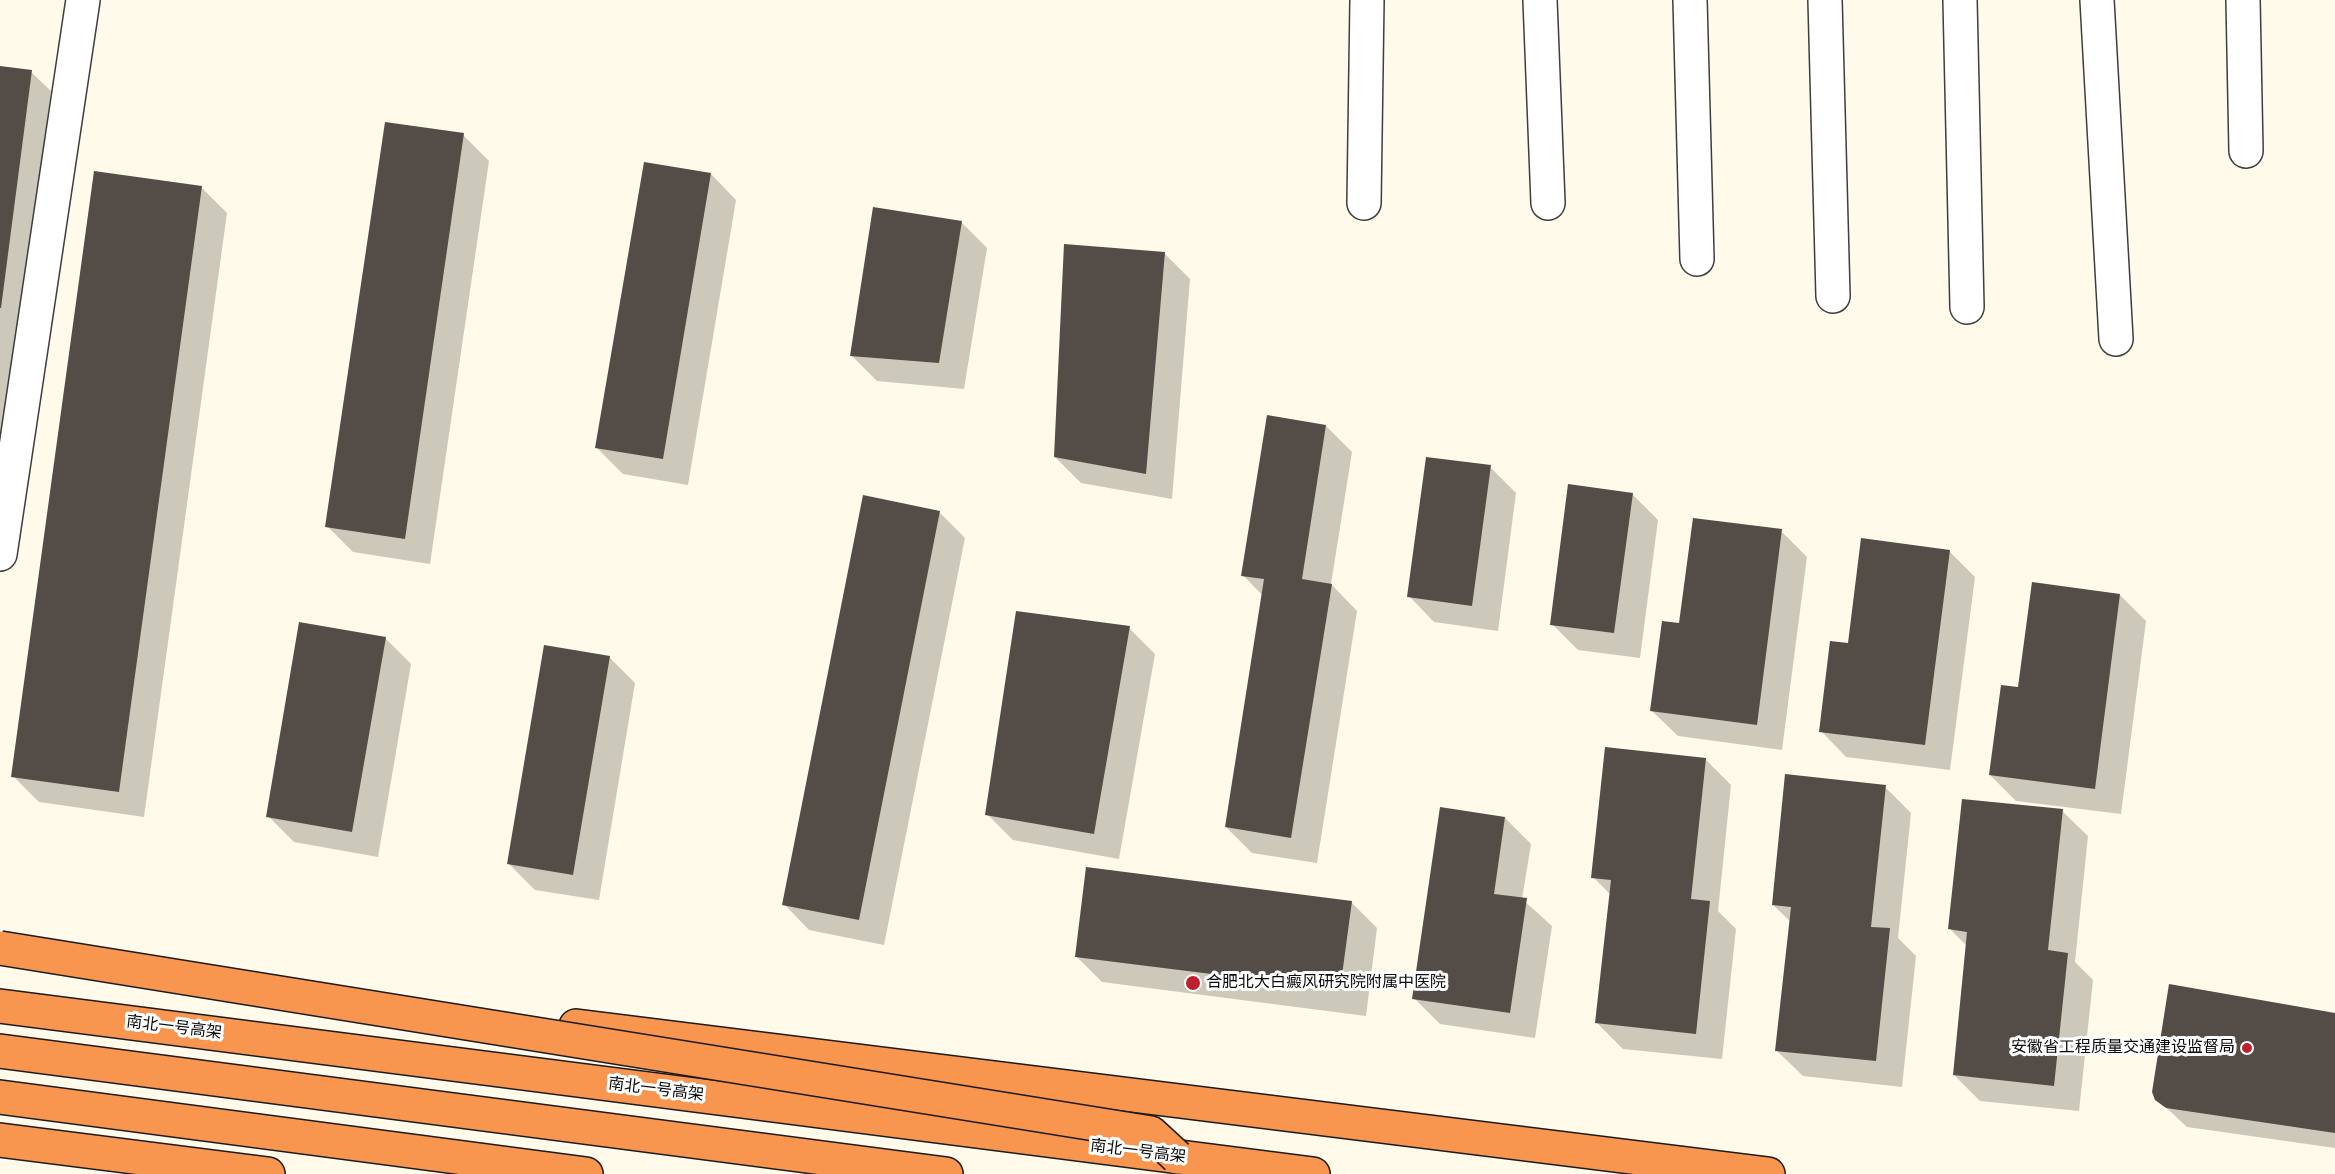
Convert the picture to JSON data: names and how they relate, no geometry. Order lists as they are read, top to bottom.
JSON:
{
  "streets": {
    "highway": ["南北一号高架"]
  },
  "places": ["合肥北大白癜风研究院附属中医院", "安徽省工程质量交通建设监督局"]
}
